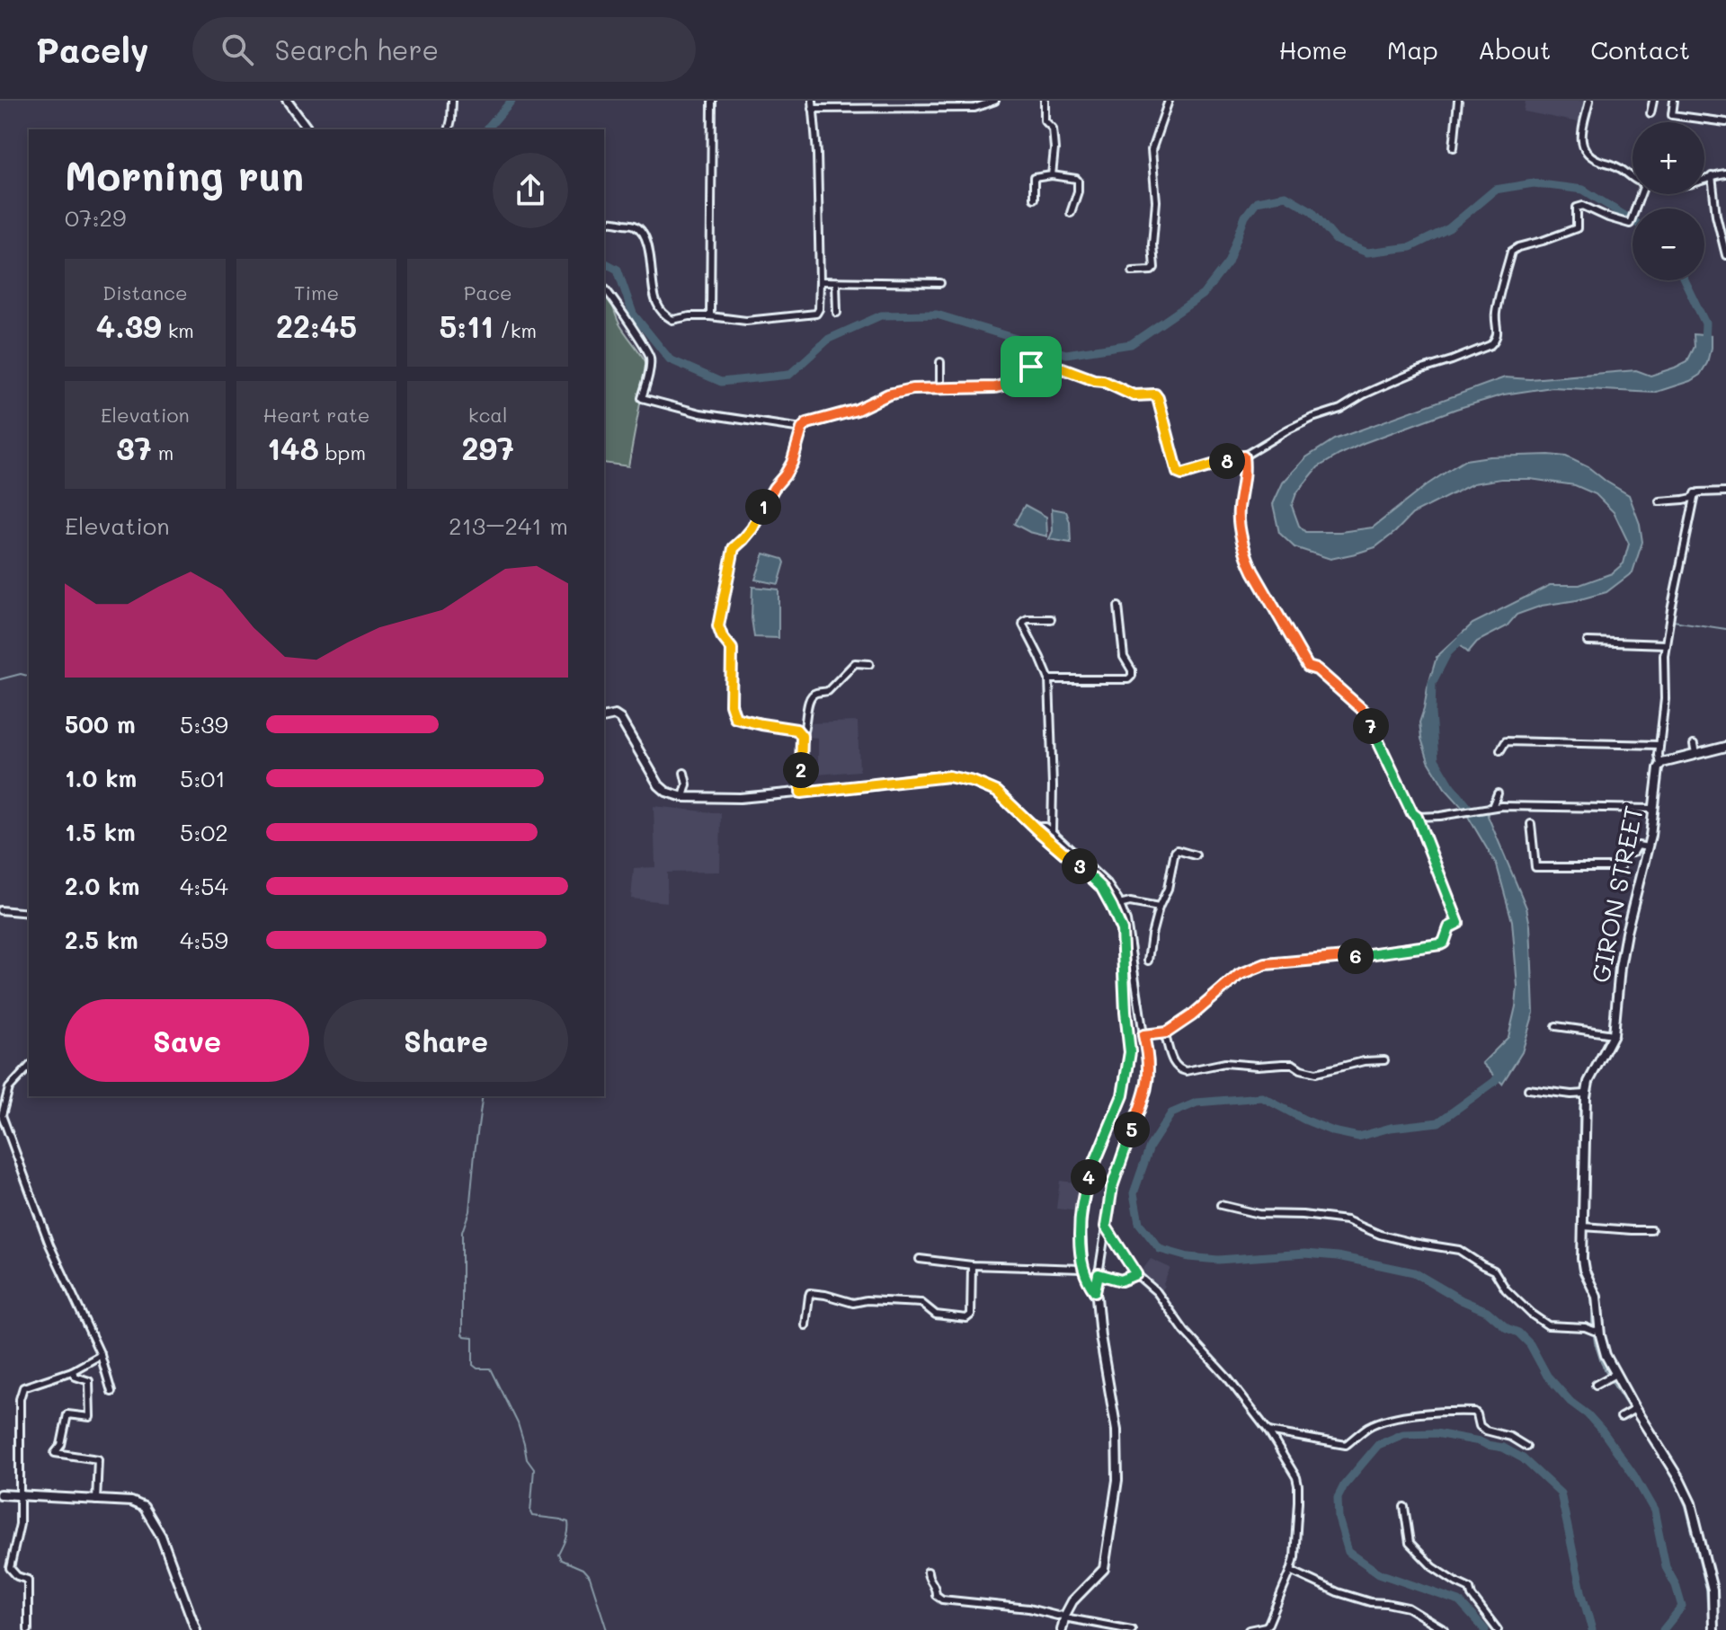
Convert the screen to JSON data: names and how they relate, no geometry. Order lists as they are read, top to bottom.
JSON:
{
  "streets": {
    "street": ["GIRON STREET"]
  },
  "page": {
    "header": "Pacely",
    "search": "Search here",
    "nav": [
      "Home",
      "Map",
      "About",
      "Contact"
    ],
    "map_buttons": ["+", "−"],
    "heading": ["Morning run", "07:29"],
    "stats": [
      ["Distance", "4.39 km"],
      ["Time", "22:45"],
      ["Pace", "5:11 /km"],
      ["Elevation", "37 m"],
      ["Heart rate", "148 bpm"],
      ["kcal", "297"]
    ],
    "pins": [
      "8",
      "1",
      "7",
      "2",
      "3",
      "6",
      "5",
      "4"
    ],
    "chart": ["Elevation", "213–241 m"],
    "list": [
      {
        "name": "500 m",
        "note": "5:39"
      },
      {
        "name": "1.0 km",
        "note": "5:01"
      },
      {
        "name": "1.5 km",
        "note": "5:02"
      },
      {
        "name": "2.0 km",
        "note": "4:54"
      },
      {
        "name": "2.5 km",
        "note": "4:59"
      }
    ],
    "buttons": ["Save", "Share"]
  }
}
